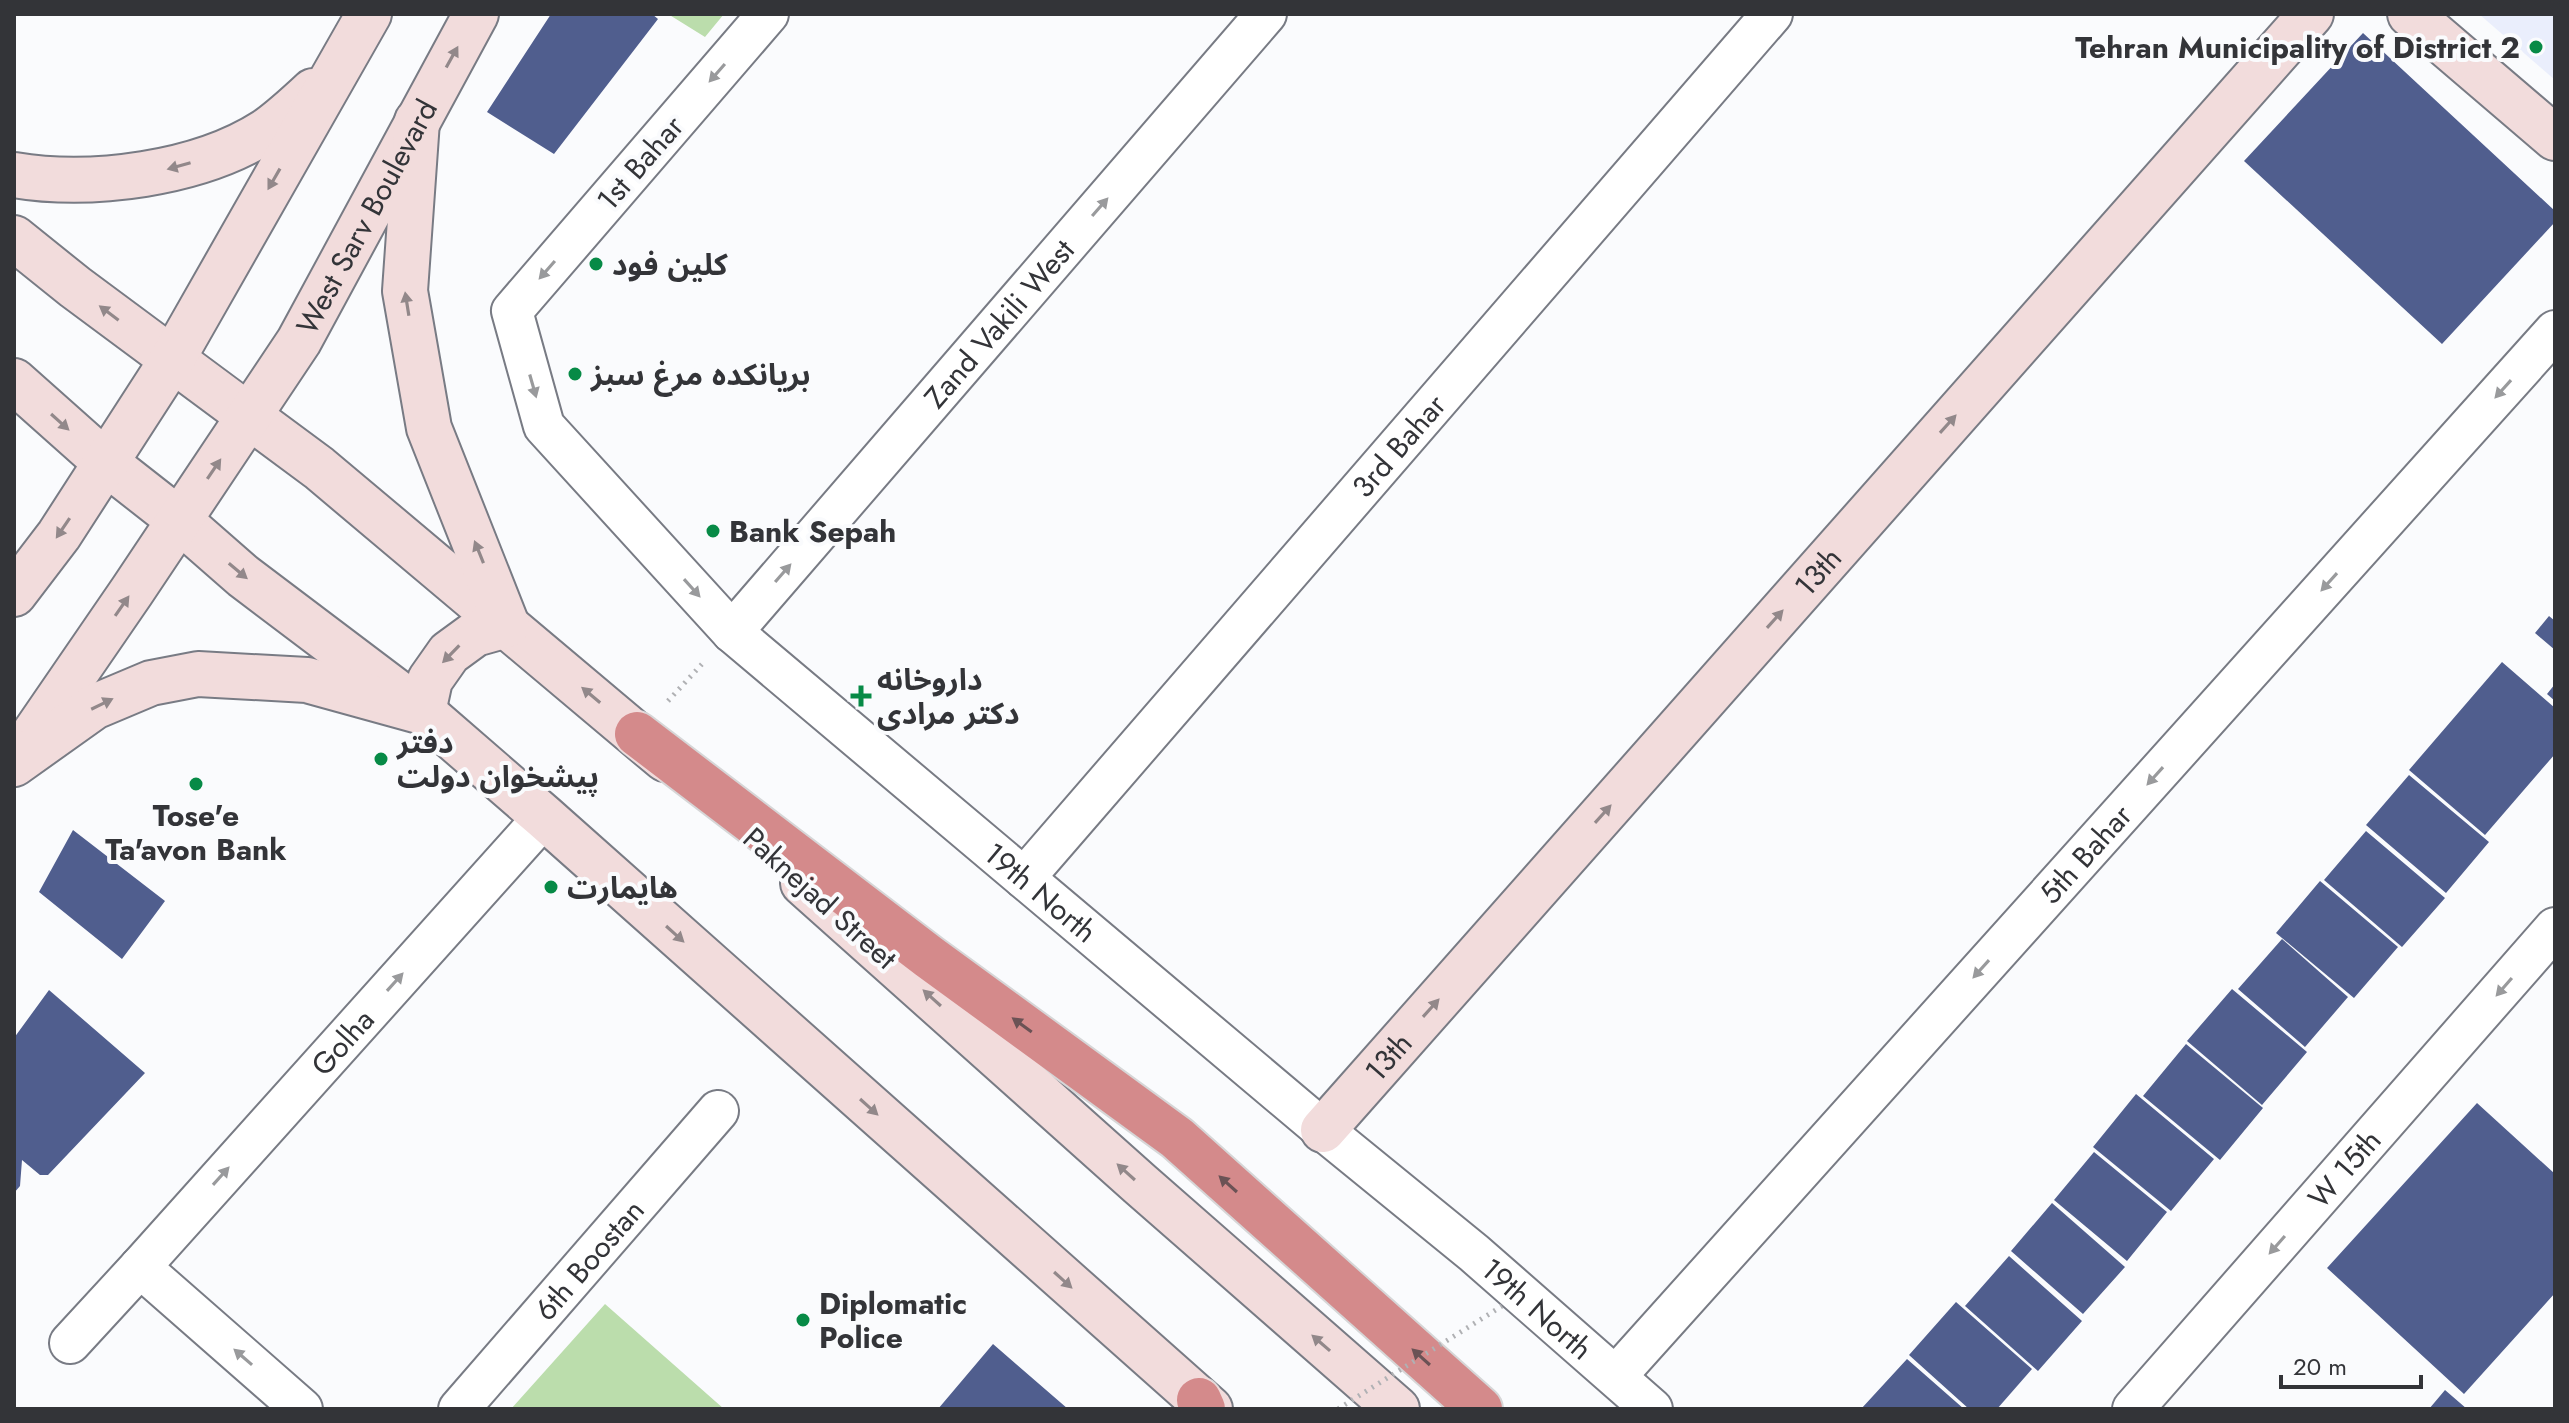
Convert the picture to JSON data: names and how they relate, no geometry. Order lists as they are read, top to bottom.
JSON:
{
  "streets": {
    "main road": ["West Sarv Boulevard", "13th", "Paknejad Street"],
    "street": [
      "1st Bahar",
      "Zand Vakili West",
      "3rd Bahar",
      "5th Bahar",
      "19th North",
      "Golha",
      "W 15th",
      "6th Boostan"
    ]
  },
  "crossings": [
    ["1st Bahar", "19th North"],
    ["West Sarv Boulevard", "Paknejad Street"],
    ["Zand Vakili West", "19th North"],
    ["3rd Bahar", "19th North"],
    ["13th", "19th North"],
    ["5th Bahar", "19th North"]
  ],
  "one_way": [
    "1st Bahar",
    "Zand Vakili West",
    "13th",
    "5th Bahar",
    "Golha",
    "W 15th"
  ],
  "places": {
    "other": [
      "Tehran Municipality of District 2",
      "کلین فود",
      "بریانکده مرغ سبز",
      "Bank Sepah",
      "دفتر پیشخوان دولت",
      "Tose'e Ta'avon Bank",
      "هایمارت",
      "Diplomatic Police"
    ],
    "health": ["داروخانه دکتر مرادی"]
  },
  "scale_bar": "20 m"
}
